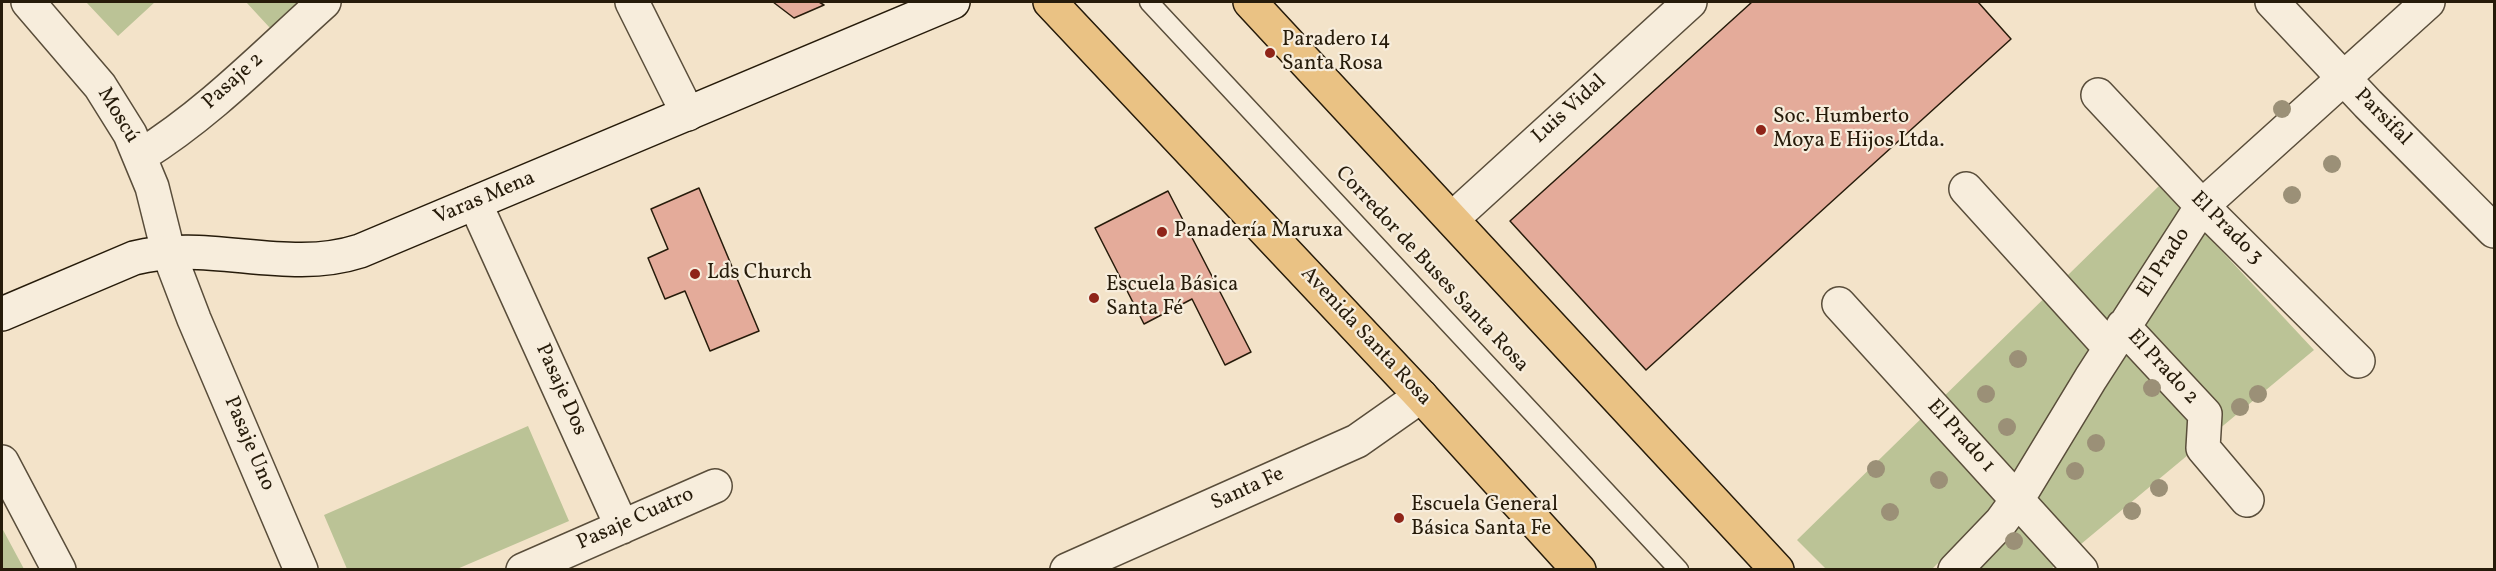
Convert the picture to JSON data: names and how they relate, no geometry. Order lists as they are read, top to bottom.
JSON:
{
  "streets": {
    "main road": ["Avenida Santa Rosa"],
    "street": [
      "Pasaje 2",
      "Luis Vidal",
      "Moscú",
      "Parsifal",
      "Varas Mena",
      "El Prado 3",
      "El Prado",
      "El Prado 2",
      "Pasaje Dos",
      "El Prado 1",
      "Pasaje Uno",
      "Santa Fe",
      "Pasaje Cuatro"
    ],
    "lane": ["Corredor de Buses Santa Rosa"]
  },
  "crossings": [
    ["Pasaje 2", "Moscú"],
    ["Moscú", "Varas Mena"],
    ["Moscú", "Pasaje Uno"],
    ["Parsifal", "El Prado"],
    ["Varas Mena", "Pasaje Dos"],
    ["Varas Mena", "Pasaje Uno"],
    ["El Prado 3", "El Prado"],
    ["El Prado", "El Prado 2"],
    ["El Prado", "El Prado 1"],
    ["Avenida Santa Rosa", "Santa Fe"],
    ["Pasaje Dos", "Pasaje Cuatro"]
  ],
  "places": [
    "Paradero 14 Santa Rosa",
    "Soc. Humberto Moya E Hijos Ltda.",
    "Panadería Maruxa",
    "Lds Church",
    "Escuela Básica Santa Fé",
    "Escuela General Básica Santa Fe"
  ]
}
